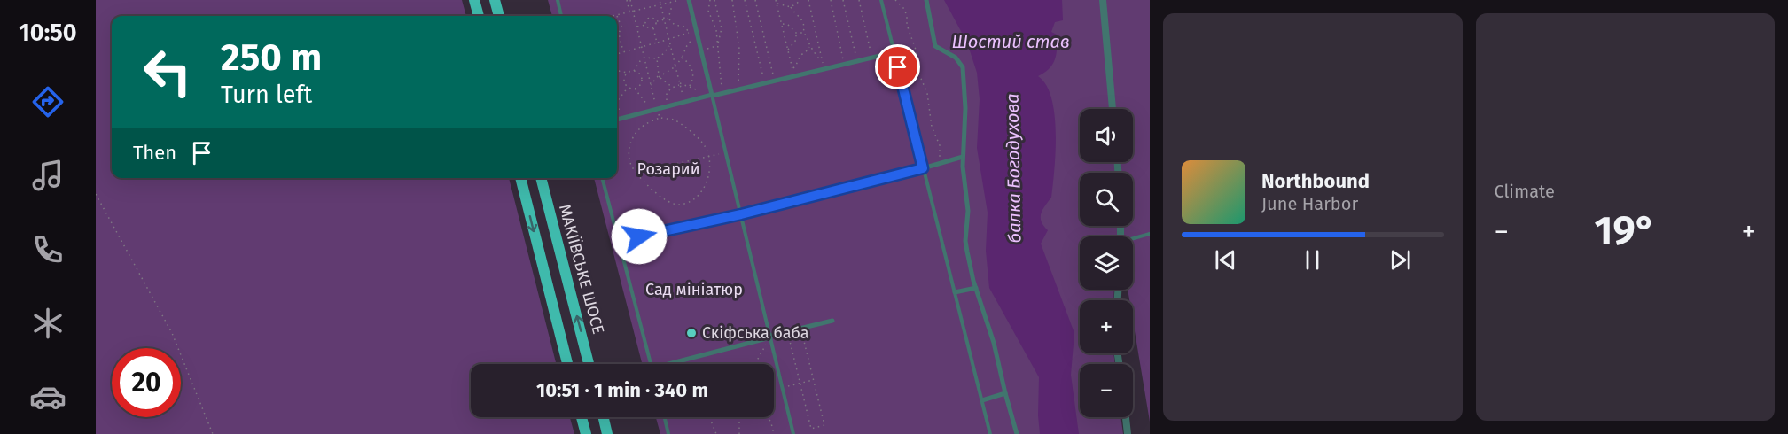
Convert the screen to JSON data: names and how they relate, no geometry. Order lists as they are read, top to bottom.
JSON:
{
  "streets": {
    "main road": ["МАКІЇВСЬКЕ ШОСЕ"]
  },
  "water": ["Шостий став", "балка Богодухова"],
  "parks": ["Розарий", "Сад мініатюр"],
  "places": ["Скіфська баба"],
  "page": {
    "tabs": "10:50",
    "tile": "Climate",
    "turn": ["250 m", "Turn left"],
    "map_buttons": ["+", "−"],
    "then": "Then",
    "song": ["Northbound", "June Harbor"],
    "heat": ["−", "19°", "+"],
    "limit": "20",
    "trip": "10:51 · 1 min · 340 m"
  }
}
